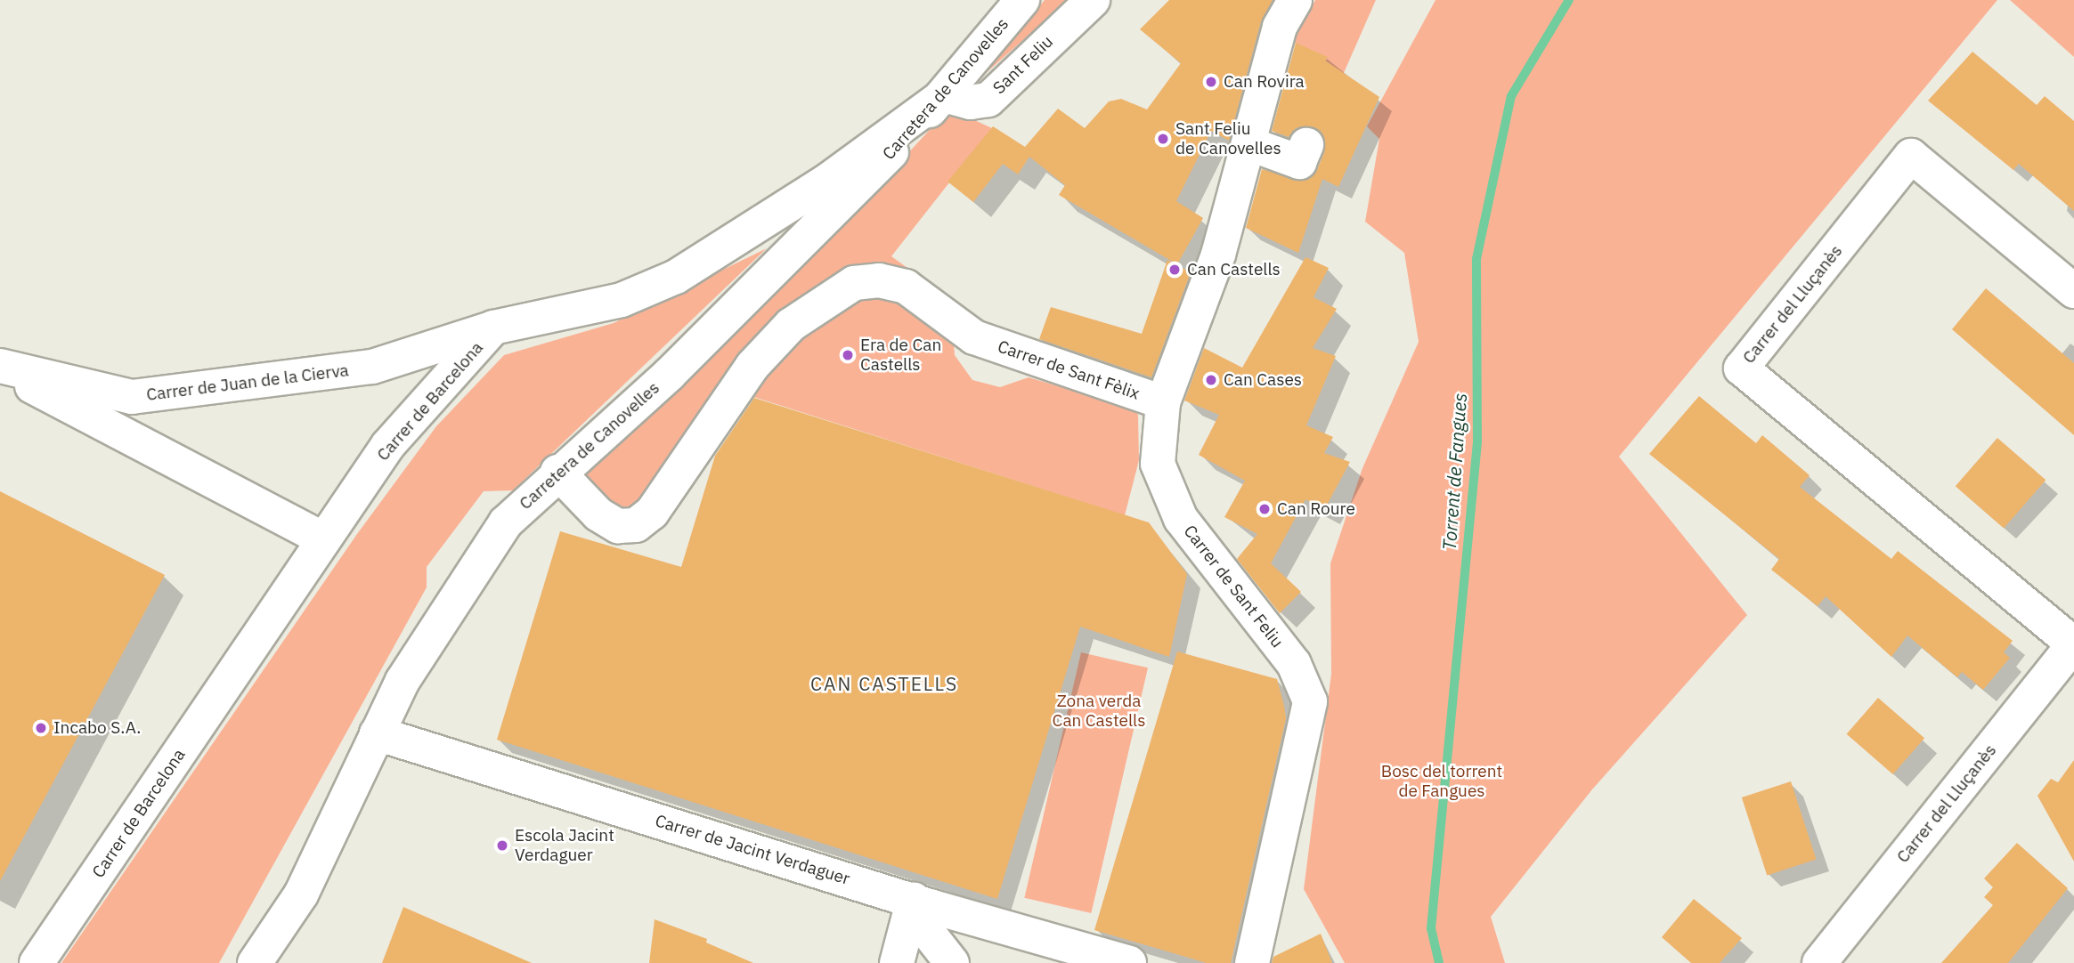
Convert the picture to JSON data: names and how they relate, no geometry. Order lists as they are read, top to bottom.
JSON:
{
  "streets": {
    "street": [
      "Sant Feliu",
      "Carretera de Canovelles",
      "Carrer del Lluçanès",
      "Carrer de Sant Fèlix",
      "Carrer de Juan de la Cierva",
      "Carrer de Barcelona",
      "Carrer de Sant Feliu",
      "Carrer de Jacint Verdaguer"
    ]
  },
  "crossings": [
    ["Sant Feliu", "Carretera de Canovelles"],
    ["Sant Feliu", "Carrer de Barcelona"],
    ["Carretera de Canovelles", "Carrer de Sant Fèlix"],
    ["Carretera de Canovelles", "Carrer de Barcelona"],
    ["Carretera de Canovelles", "Carrer de Jacint Verdaguer"],
    ["Carrer de Sant Fèlix", "Carrer de Sant Feliu"],
    ["Carrer de Juan de la Cierva", "Carrer de Barcelona"]
  ],
  "districts": ["CAN CASTELLS"],
  "water": ["Torrent de Fangues"],
  "parks": ["Zona verda Can Castells", "Bosc del torrent de Fangues"],
  "places": [
    "Can Rovira",
    "Sant Feliu de Canovelles",
    "Can Castells",
    "Era de Can Castells",
    "Can Cases",
    "Can Roure",
    "Incabo S.A.",
    "Escola Jacint Verdaguer"
  ]
}
